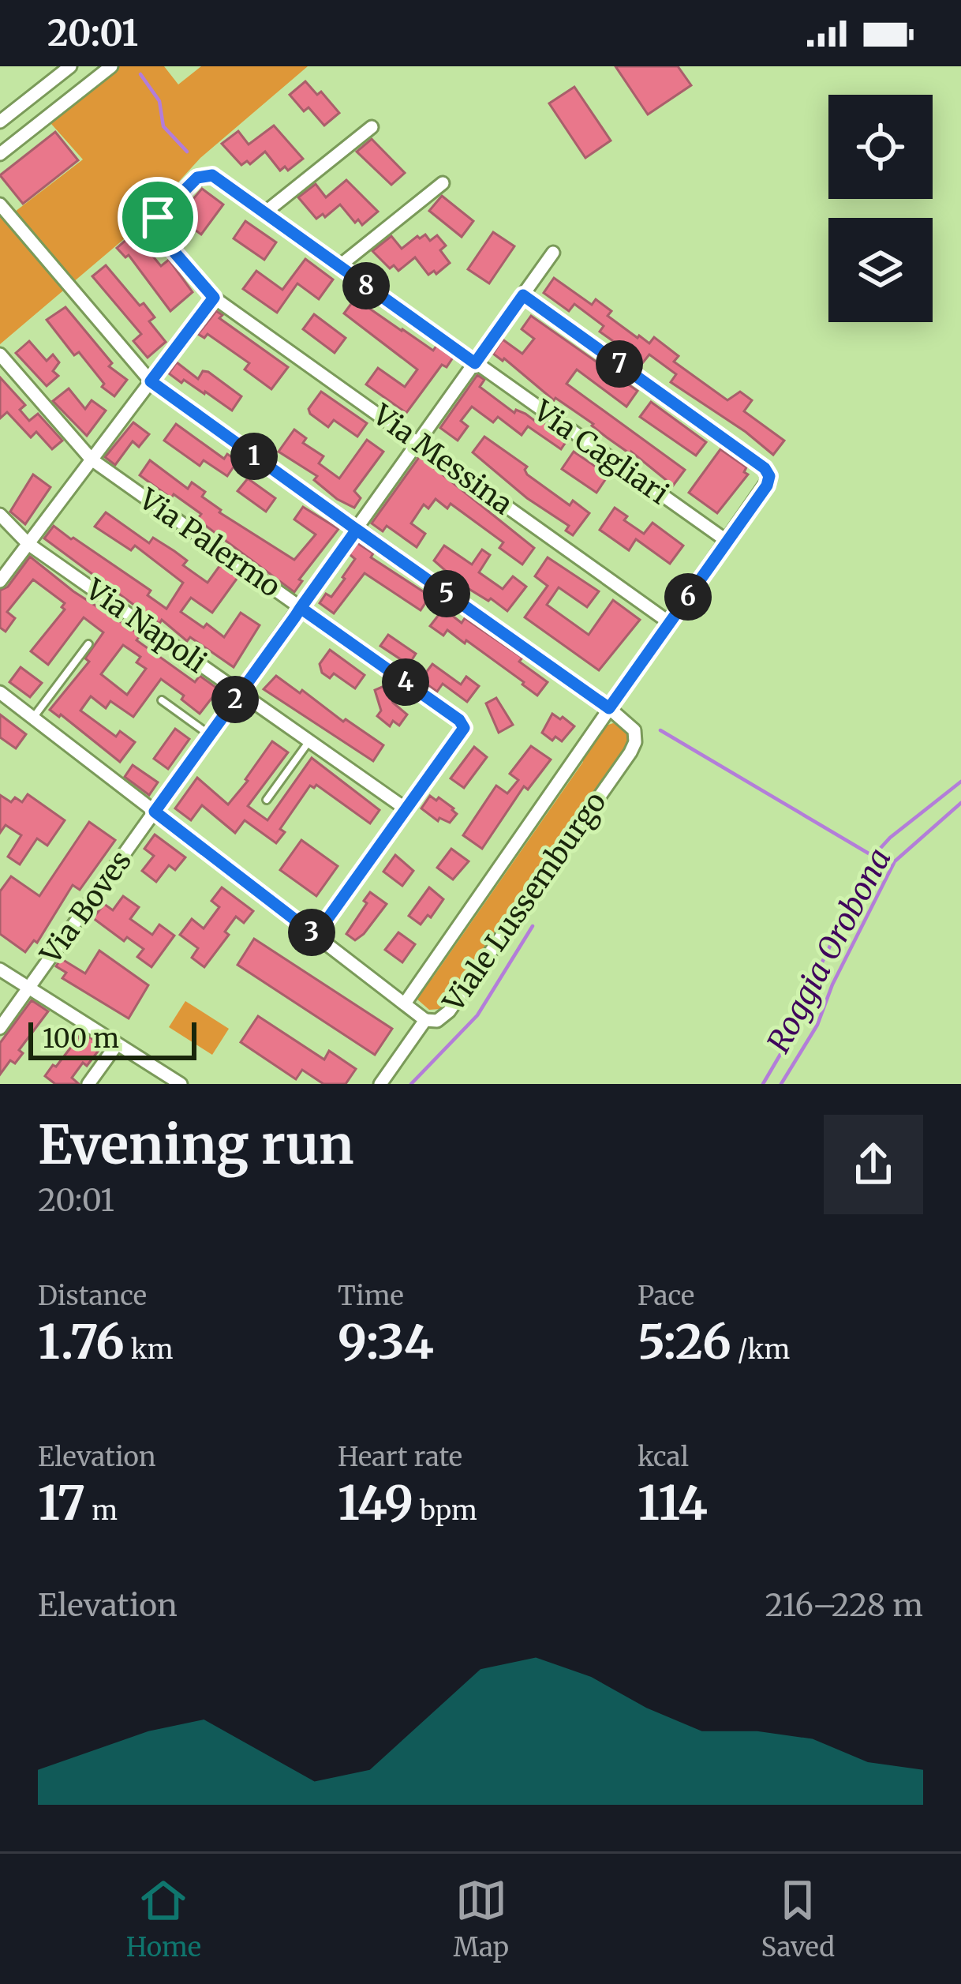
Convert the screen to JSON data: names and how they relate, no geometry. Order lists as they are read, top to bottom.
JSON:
{
  "streets": {
    "street": [
      "Via Cagliari",
      "Via Messina",
      "Via Palermo",
      "Via Napoli",
      "Viale Lussemburgo",
      "Via Boves"
    ]
  },
  "crossings": [
    ["Via Cagliari", "Via Messina"],
    ["Via Cagliari", "Viale Lussemburgo"],
    ["Via Cagliari", "Via Boves"],
    ["Via Messina", "Viale Lussemburgo"],
    ["Via Messina", "Via Boves"],
    ["Via Palermo", "Via Napoli"],
    ["Via Palermo", "Via Boves"],
    ["Via Napoli", "Via Boves"],
    ["Viale Lussemburgo", "Via Boves"]
  ],
  "water": ["Roggia Orobona"],
  "scale_bar": "100 m",
  "page": {
    "status": "20:01",
    "pins": [
      "8",
      "7",
      "1",
      "5",
      "6",
      "4",
      "2",
      "3"
    ],
    "scale": "100 m",
    "heading": ["Evening run", "20:01"],
    "stats": [
      ["Distance", "1.76 km"],
      ["Time", "9:34"],
      ["Pace", "5:26 /km"],
      ["Elevation", "17 m"],
      ["Heart rate", "149 bpm"],
      ["kcal", "114"]
    ],
    "chart": ["Elevation", "216–228 m"],
    "tabs": ["Home", "Map", "Saved"]
  }
}
